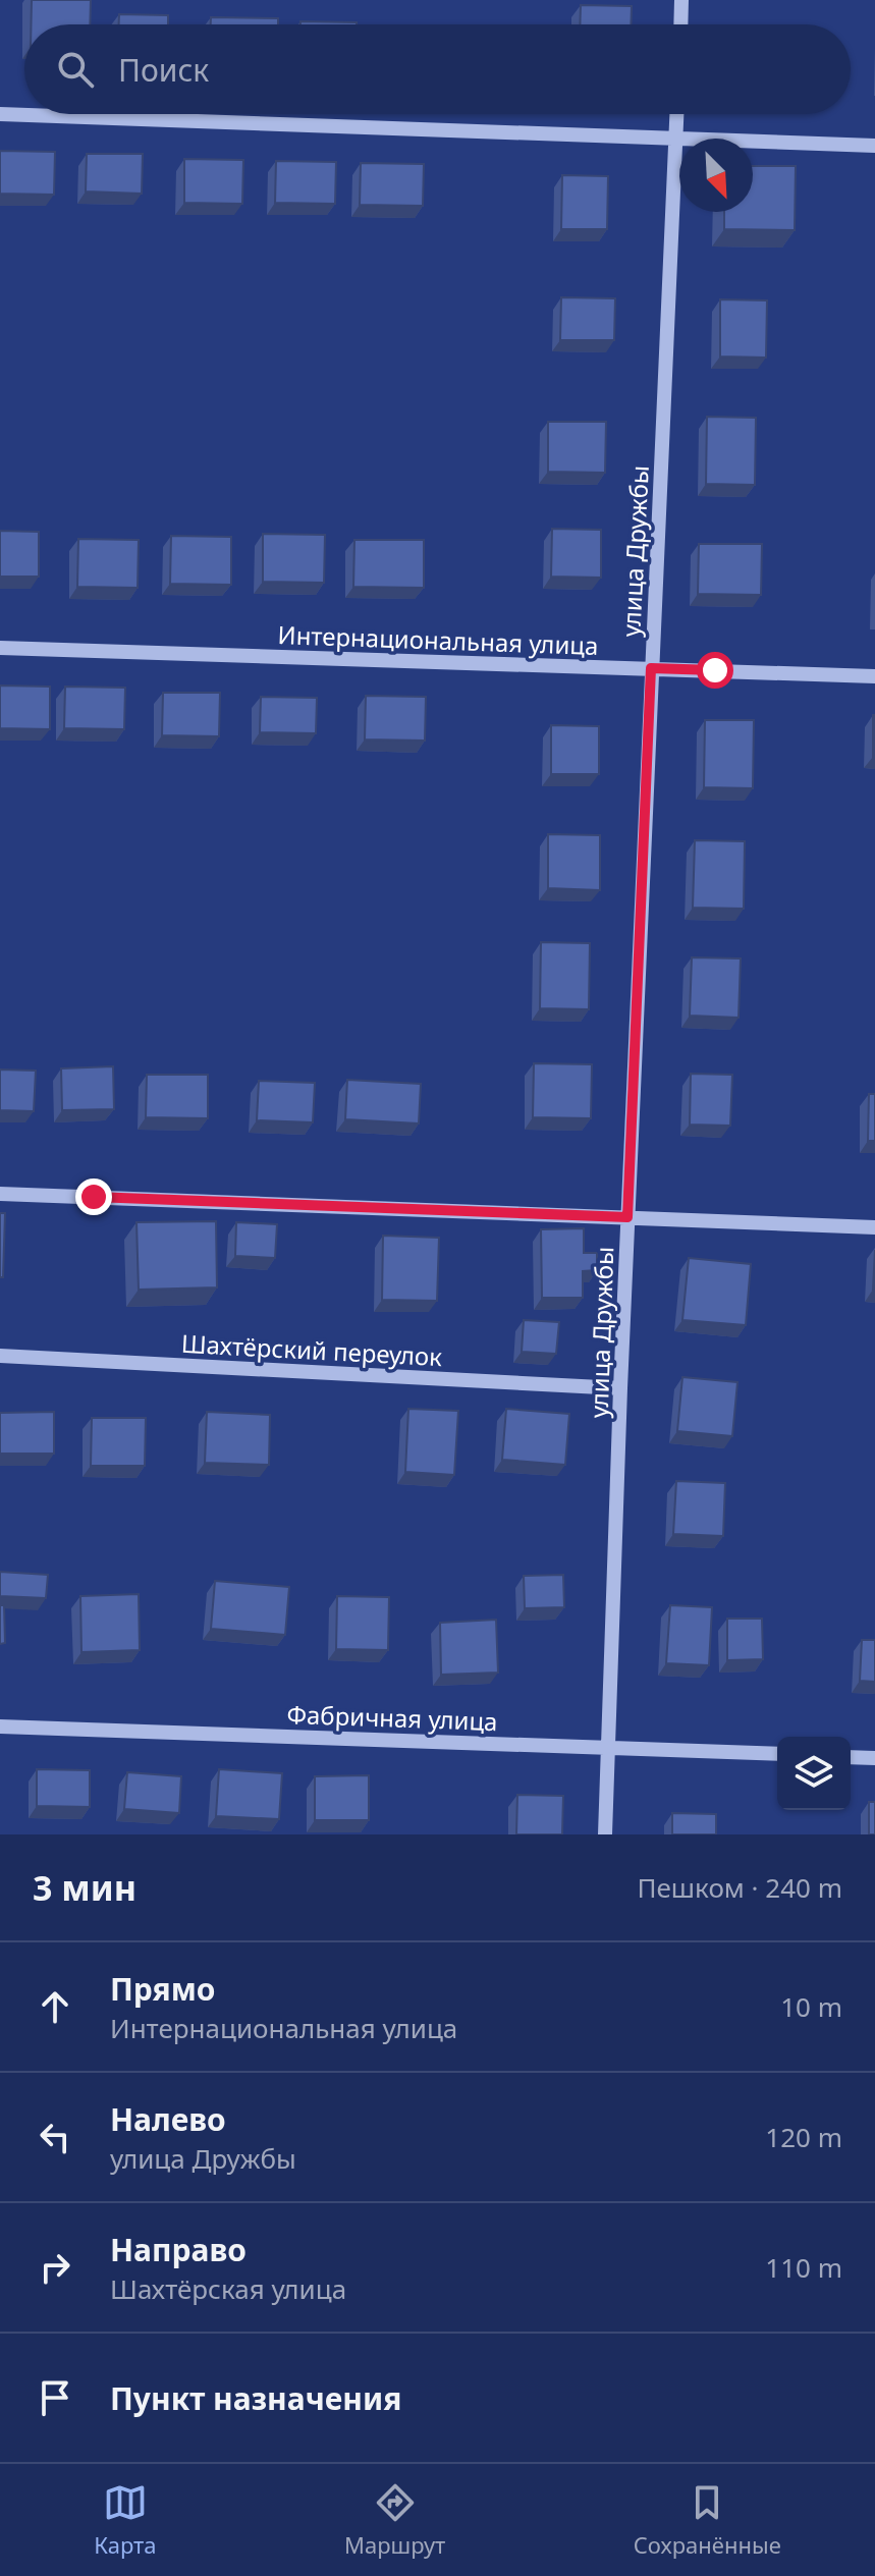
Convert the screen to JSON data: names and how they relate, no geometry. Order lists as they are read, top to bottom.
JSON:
{
  "streets": {
    "street": [
      "улица Дружбы",
      "Интернациональная улица",
      "Шахтёрский переулок",
      "Фабричная улица"
    ]
  },
  "crossings": [
    ["улица Дружбы", "Интернациональная улица"],
    ["улица Дружбы", "Шахтёрский переулок"],
    ["улица Дружбы", "Фабричная улица"]
  ],
  "north": "bottom right",
  "page": {
    "search": "Поиск",
    "heading": ["3 мин", "Пешком · 240 m"],
    "list": [
      ["Прямо", "Интернациональная улица", "10 m"],
      ["Налево", "улица Дружбы", "120 m"],
      ["Направо", "Шахтёрская улица", "110 m"],
      "Пункт назначения"
    ],
    "nav": ["Карта", "Маршрут", "Сохранённые"]
  }
}
